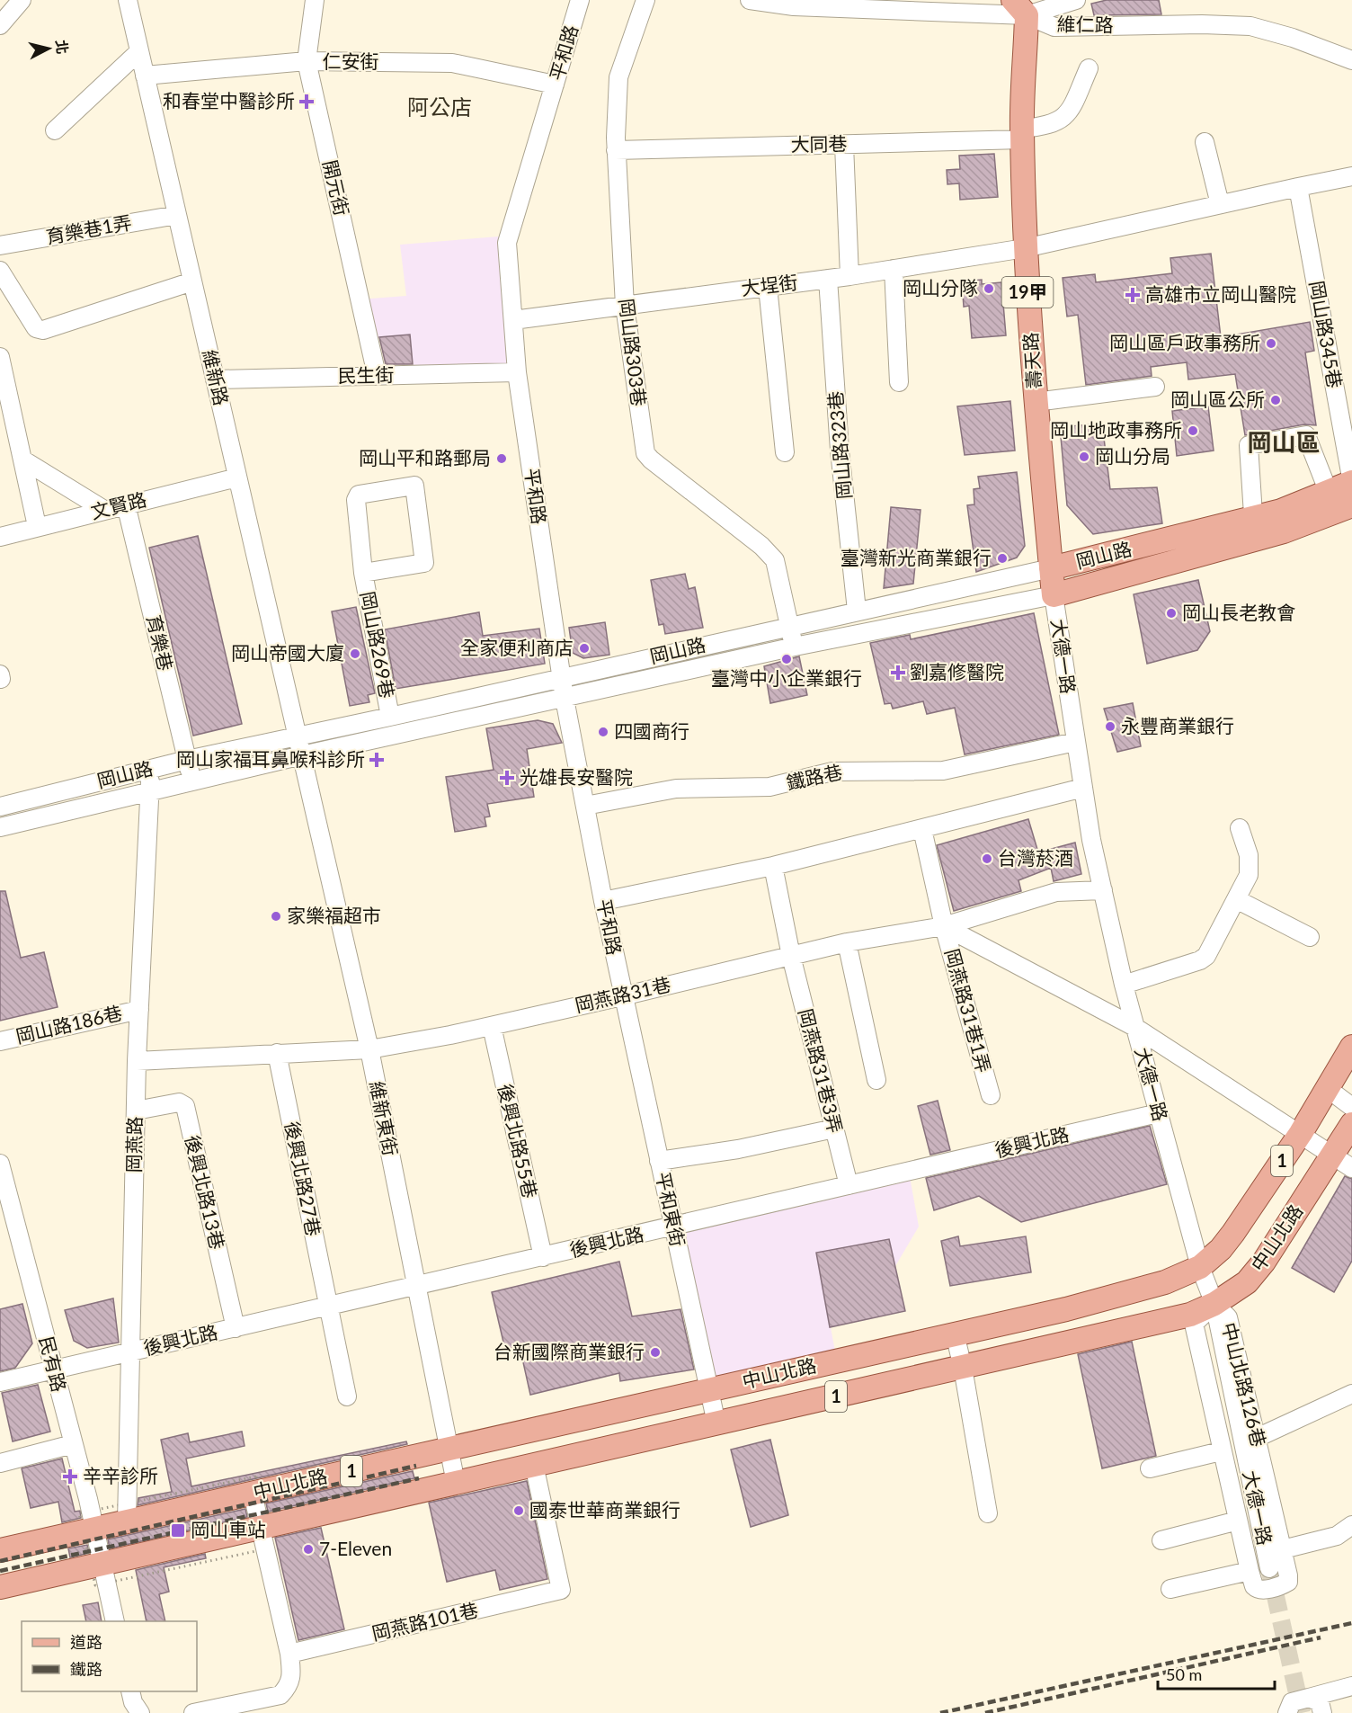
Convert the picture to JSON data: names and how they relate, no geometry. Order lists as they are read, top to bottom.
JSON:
{
  "streets": {
    "main road": [
      "19甲",
      "壽天路",
      "岡山路",
      "1",
      "中山北路"
    ],
    "street": [
      "維仁路",
      "平和路",
      "仁安街",
      "大同巷",
      "開元街",
      "育樂巷1弄",
      "大埕街",
      "岡山路345巷",
      "岡山路303巷",
      "民生街",
      "維新路",
      "岡山路323巷",
      "文賢路",
      "育樂巷",
      "岡山路269巷",
      "大德一路",
      "鐵路巷",
      "岡燕路31巷",
      "岡燕路31巷1弄",
      "岡山路186巷",
      "岡燕路31巷3弄",
      "維新東街",
      "後興北路55巷",
      "後興北路",
      "岡燕路",
      "後興北路27巷",
      "後興北路13巷",
      "平和東街",
      "民有路",
      "中山北路126巷",
      "岡燕路101巷"
    ]
  },
  "crossings": [
    ["維仁路", "壽天路"],
    ["平和路", "仁安街"],
    ["平和路", "大埕街"],
    ["平和路", "民生街"],
    ["平和路", "岡山路"],
    ["平和路", "鐵路巷"],
    ["平和路", "岡燕路31巷"],
    ["平和路", "平和東街"],
    ["仁安街", "開元街"],
    ["仁安街", "維新路"],
    ["大同巷", "岡山路303巷"],
    ["大同巷", "壽天路"],
    ["開元街", "民生街"],
    ["育樂巷1弄", "維新路"],
    ["大埕街", "岡山路303巷"],
    ["大埕街", "壽天路"],
    ["大埕街", "岡山路323巷"],
    ["岡山路345巷", "岡山路"],
    ["岡山路303巷", "岡山路"],
    ["壽天路", "岡山路"],
    ["壽天路", "大德一路"],
    ["民生街", "維新路"],
    ["維新路", "文賢路"],
    ["維新路", "岡山路"],
    ["維新路", "維新東街"],
    ["岡山路323巷", "岡山路"],
    ["文賢路", "育樂巷"],
    ["岡山路", "育樂巷"],
    ["岡山路", "岡山路269巷"],
    ["岡山路", "大德一路"],
    ["岡山路", "維新東街"],
    ["岡山路", "岡燕路"],
    ["大德一路", "鐵路巷"],
    ["大德一路", "岡燕路31巷"],
    ["大德一路", "後興北路"],
    ["大德一路", "中山北路"],
    ["大德一路", "中山北路126巷"],
    ["岡燕路31巷", "岡燕路31巷1弄"],
    ["岡燕路31巷", "岡燕路31巷3弄"],
    ["岡燕路31巷", "維新東街"],
    ["岡燕路31巷", "後興北路55巷"],
    ["岡燕路31巷", "岡燕路"],
    ["岡燕路31巷", "後興北路27巷"],
    ["岡燕路31巷", "平和東街"],
    ["岡山路186巷", "岡燕路"],
    ["岡燕路31巷3弄", "後興北路"],
    ["維新東街", "後興北路"],
    ["維新東街", "中山北路"],
    ["後興北路55巷", "後興北路"],
    ["後興北路", "岡燕路"],
    ["後興北路", "後興北路27巷"],
    ["後興北路", "後興北路13巷"],
    ["後興北路", "平和東街"],
    ["後興北路", "民有路"],
    ["岡燕路", "後興北路13巷"],
    ["岡燕路", "中山北路"],
    ["1", "中山北路"],
    ["1", "民有路"],
    ["平和東街", "中山北路"],
    ["中山北路", "民有路"],
    ["中山北路", "中山北路126巷"],
    ["中山北路", "岡燕路101巷"]
  ],
  "districts": ["阿公店", "岡山區"],
  "places": {
    "health": [
      "和春堂中醫診所",
      "高雄市立岡山醫院",
      "劉嘉修醫院",
      "岡山家福耳鼻喉科診所",
      "光雄長安醫院",
      "辛辛診所"
    ],
    "other": [
      "岡山分隊",
      "岡山區戶政事務所",
      "岡山區公所",
      "岡山地政事務所",
      "岡山分局",
      "岡山平和路郵局",
      "臺灣新光商業銀行",
      "岡山長老教會",
      "全家便利商店",
      "岡山帝國大廈",
      "臺灣中小企業銀行",
      "永豐商業銀行",
      "四國商行",
      "台灣菸酒",
      "家樂福超市",
      "台新國際商業銀行",
      "國泰世華商業銀行",
      "7-Eleven"
    ],
    "transit": ["岡山車站"]
  },
  "legend": ["道路", "鐵路"],
  "scale_bar": "50 m",
  "north": "right"
}
